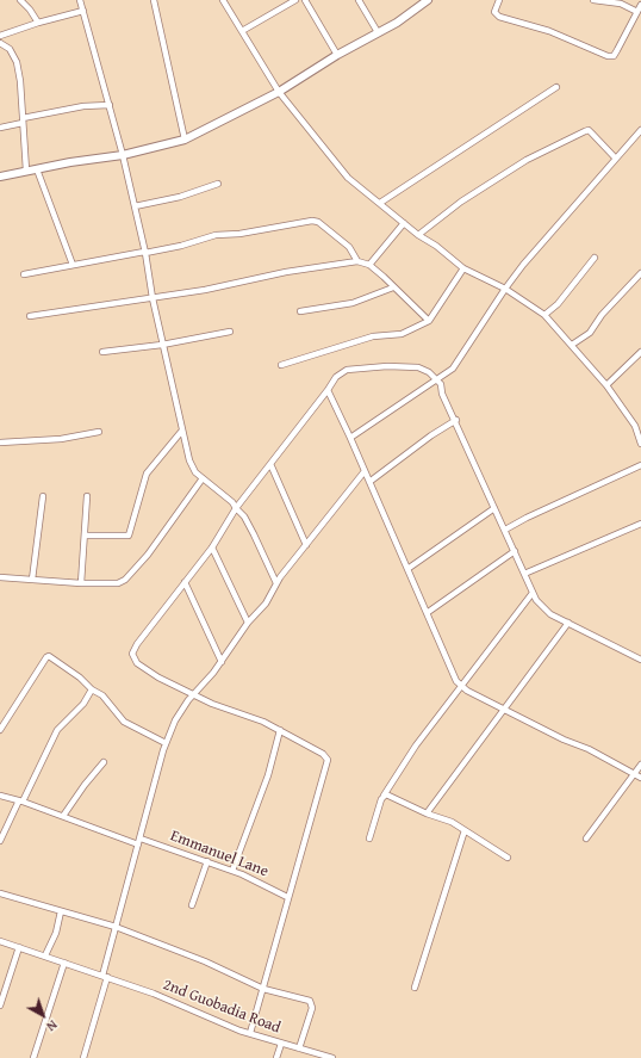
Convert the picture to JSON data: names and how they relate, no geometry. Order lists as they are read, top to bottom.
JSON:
{
  "streets": {
    "street": ["Emmanuel Lane", "2nd Guobadia Road"]
  },
  "north": "bottom right"
}
